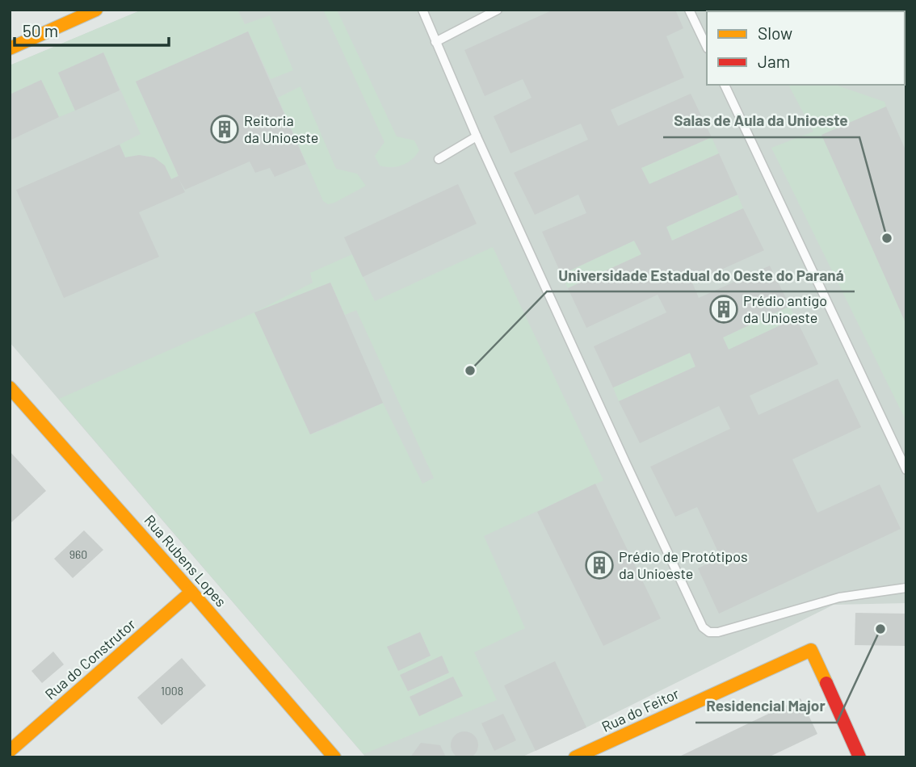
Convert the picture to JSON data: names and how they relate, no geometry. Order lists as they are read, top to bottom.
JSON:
{
  "streets": {
    "street": ["Rua Rubens Lopes", "Rua do Construtor", "Rua do Feitor"]
  },
  "crossings": [
    ["Rua Rubens Lopes", "Rua do Construtor"]
  ],
  "places": {
    "building": ["Reitoria da Unioeste", "Prédio antigo da Unioeste", "Prédio de Protótipos da Unioeste"],
    "other": ["Salas de Aula da Unioeste", "Universidade Estadual do Oeste do Paraná", "Residencial Major"]
  },
  "house_numbers": ["960", "1008"],
  "legend": ["Slow", "Jam"],
  "scale_bar": "50 m"
}
